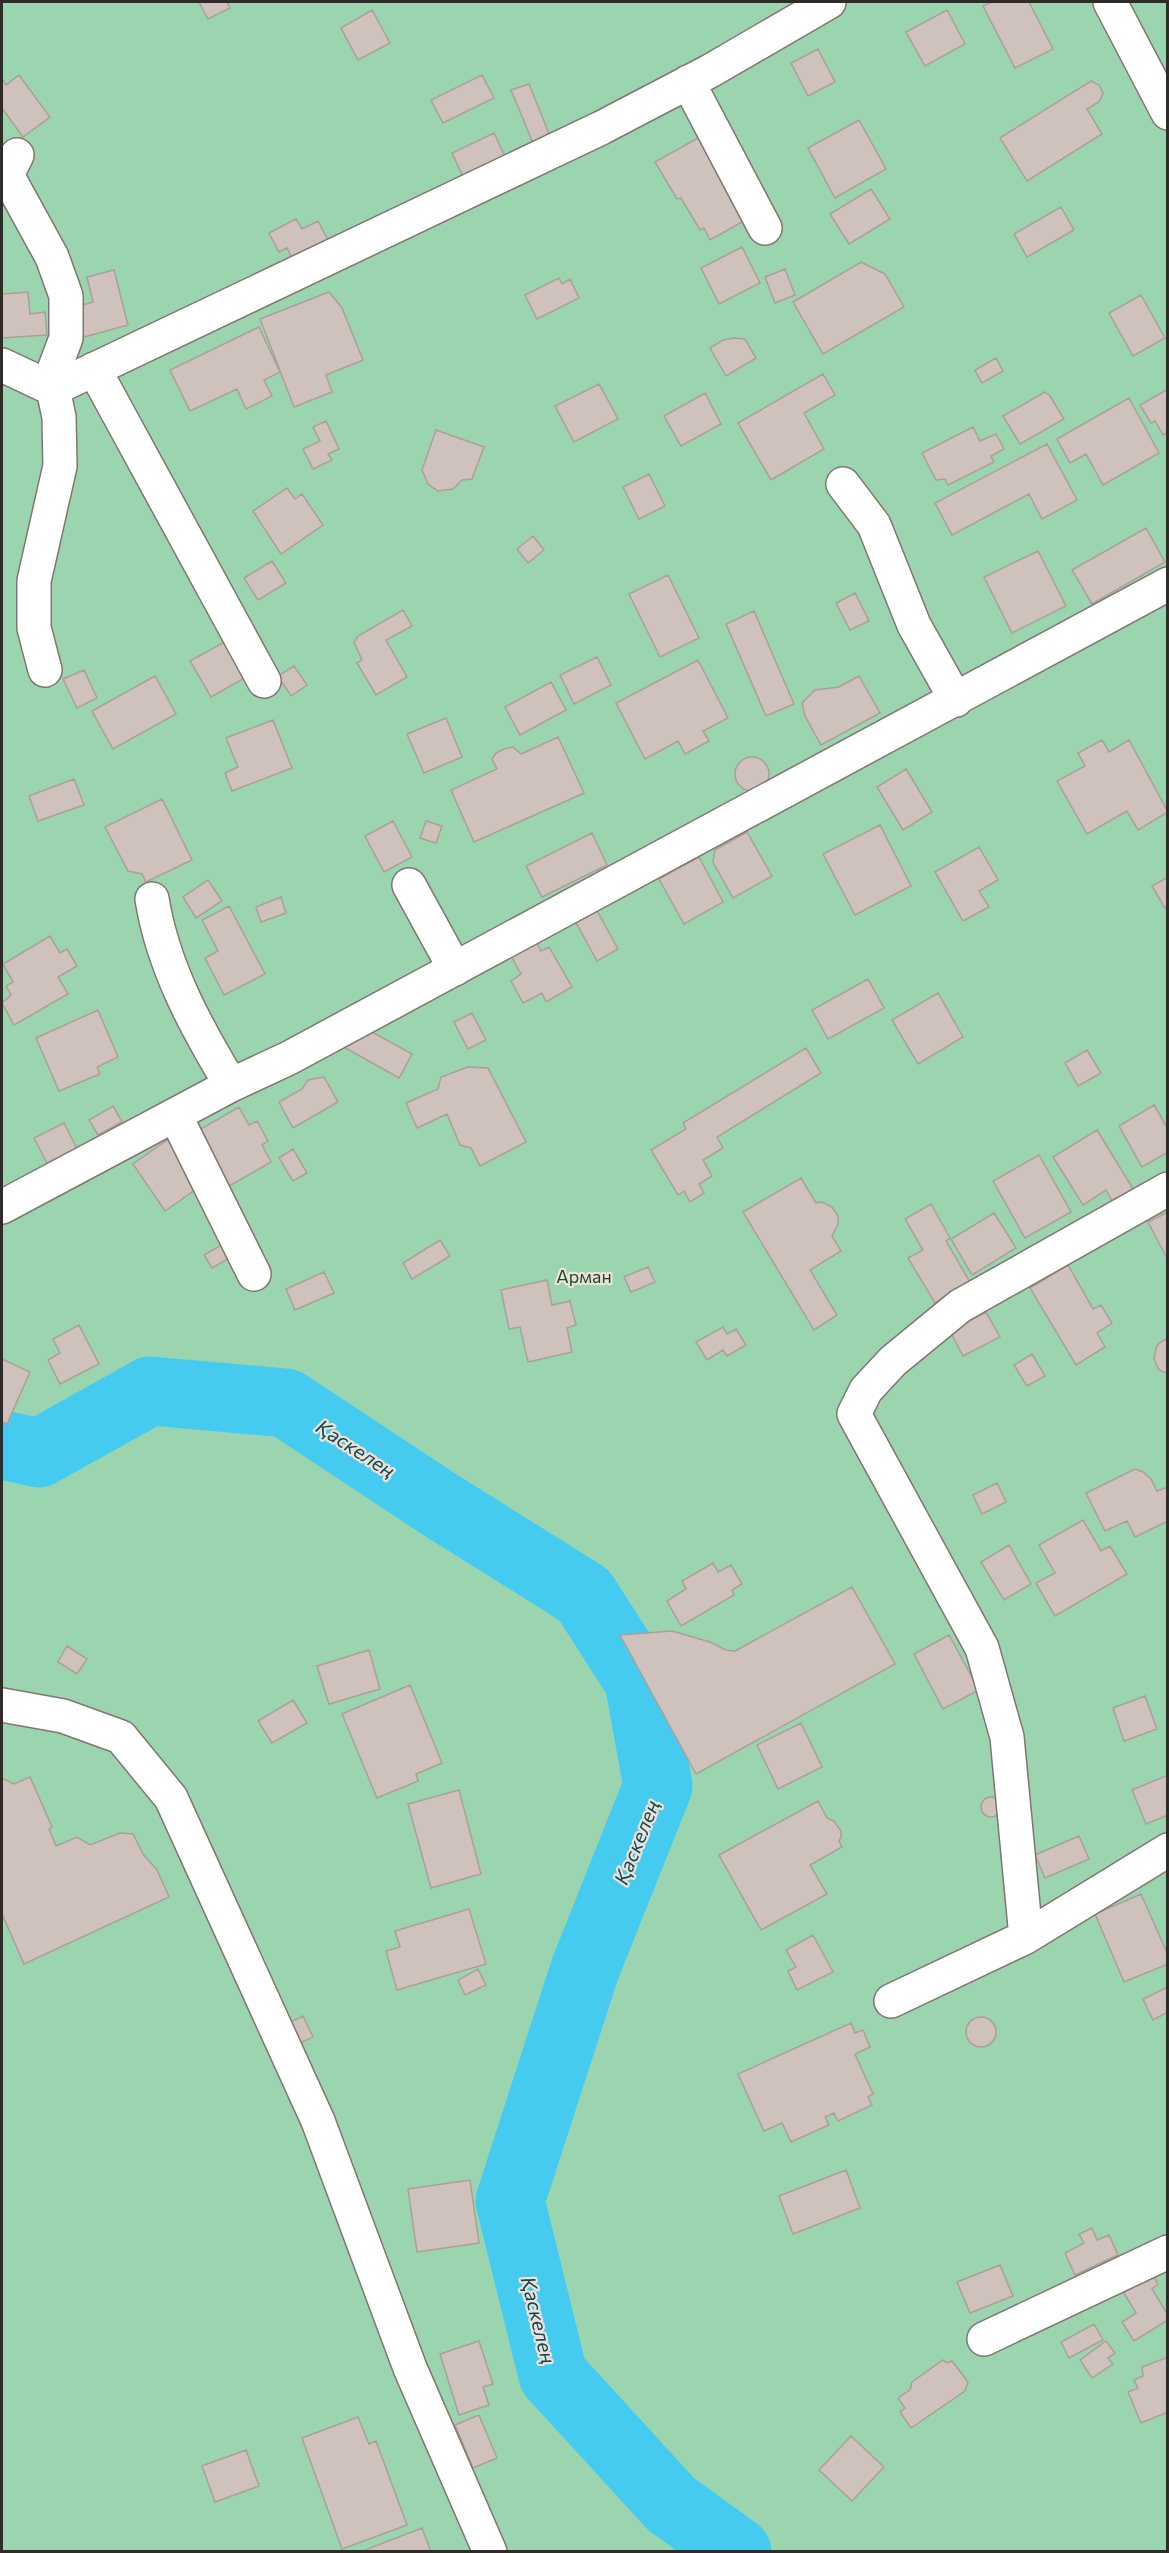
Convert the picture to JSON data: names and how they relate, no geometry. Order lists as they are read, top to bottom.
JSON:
{
  "water": ["Қаскелең"],
  "parks": ["Арман"]
}
